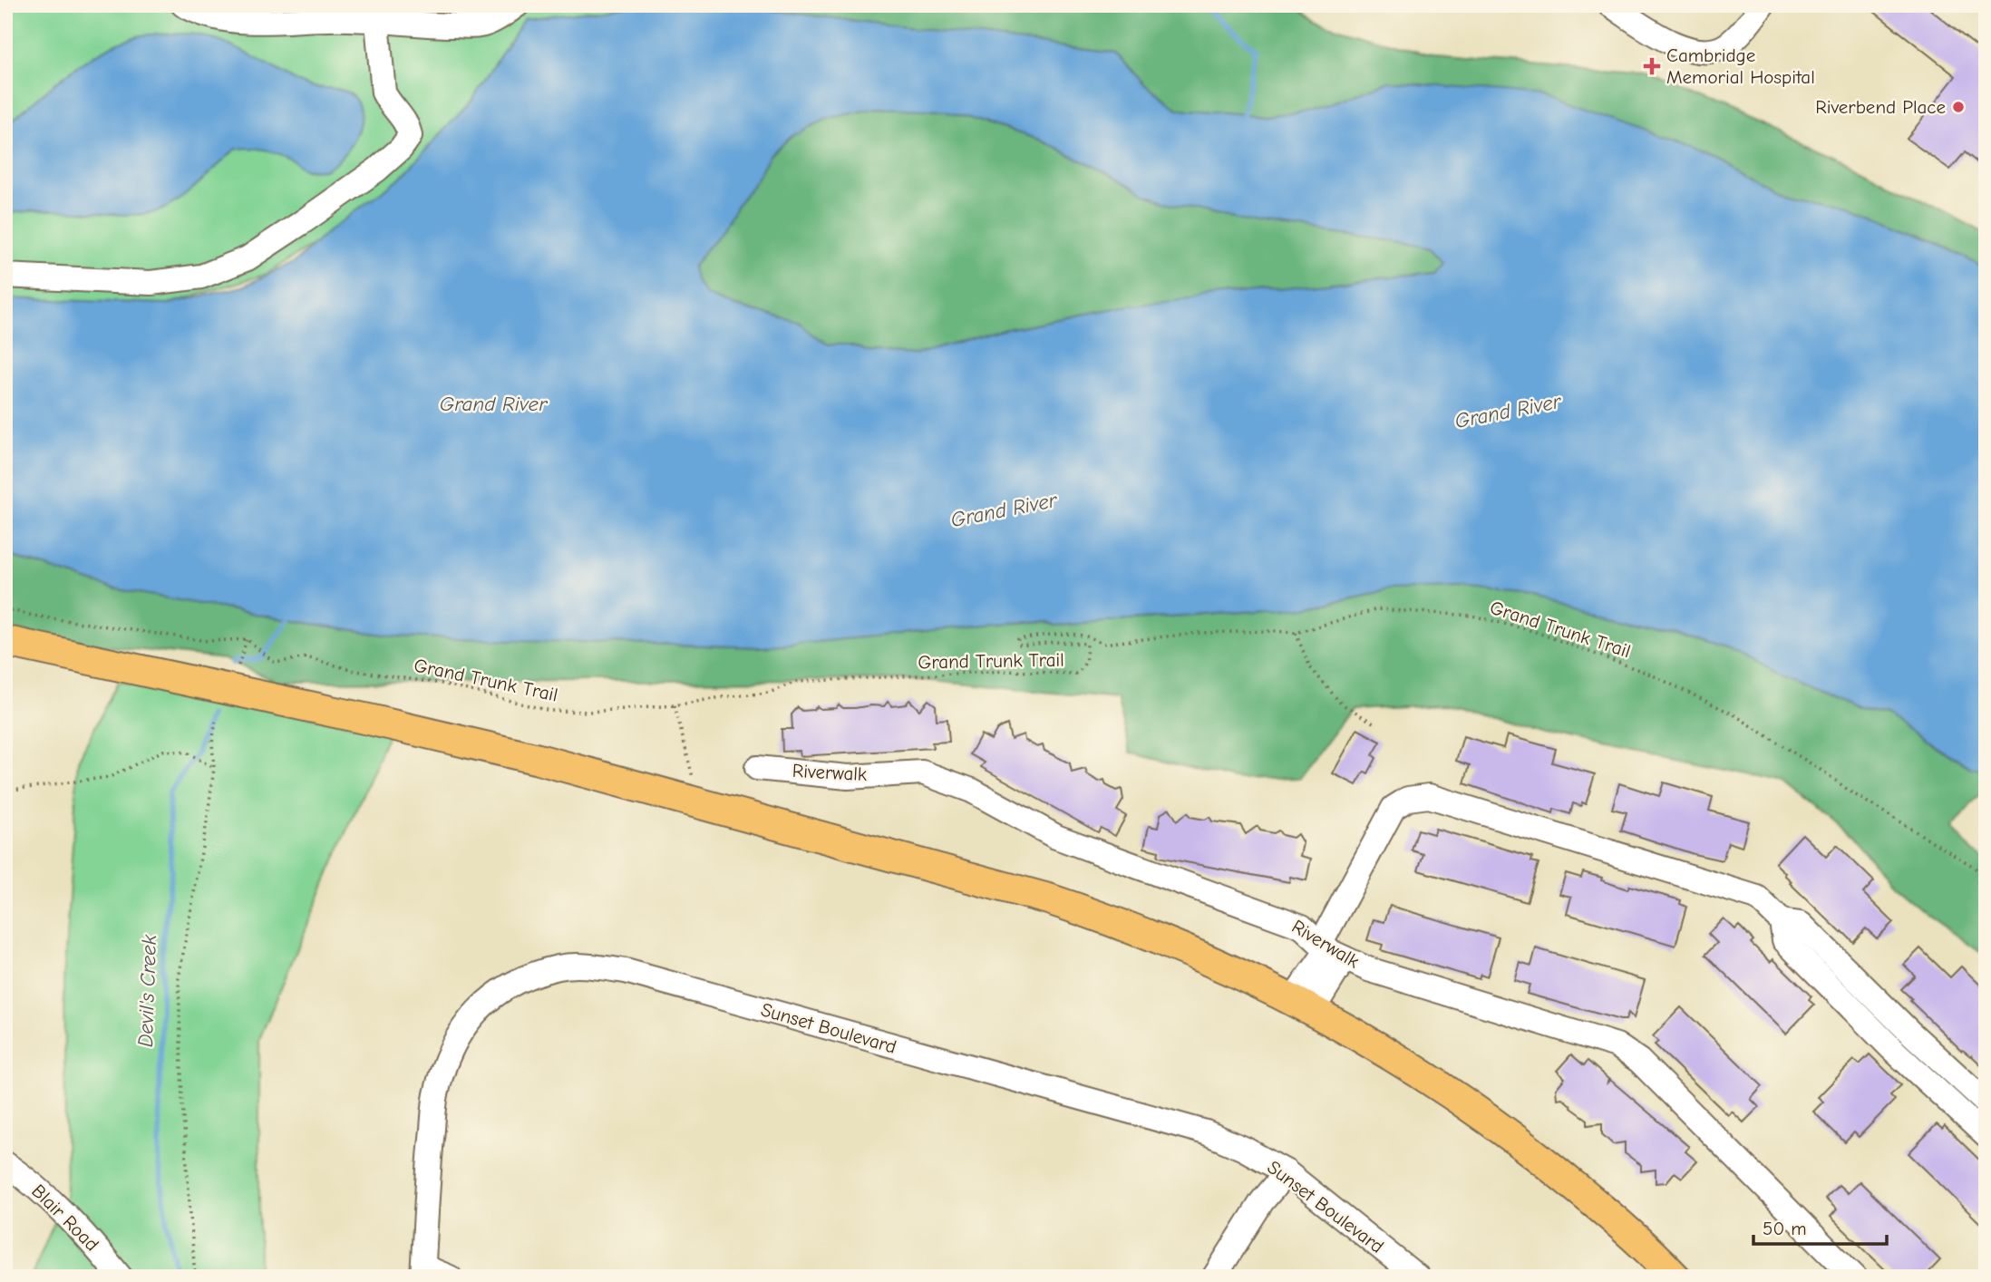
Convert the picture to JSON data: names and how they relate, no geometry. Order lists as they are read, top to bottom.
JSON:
{
  "streets": {
    "street": ["Riverwalk", "Sunset Boulevard", "Blair Road"],
    "path": ["Grand Trunk Trail"]
  },
  "water": ["Grand River", "Devil's Creek"],
  "places": {
    "health": ["Cambridge Memorial Hospital"],
    "other": ["Riverbend Place"]
  },
  "scale_bar": "50 m"
}
